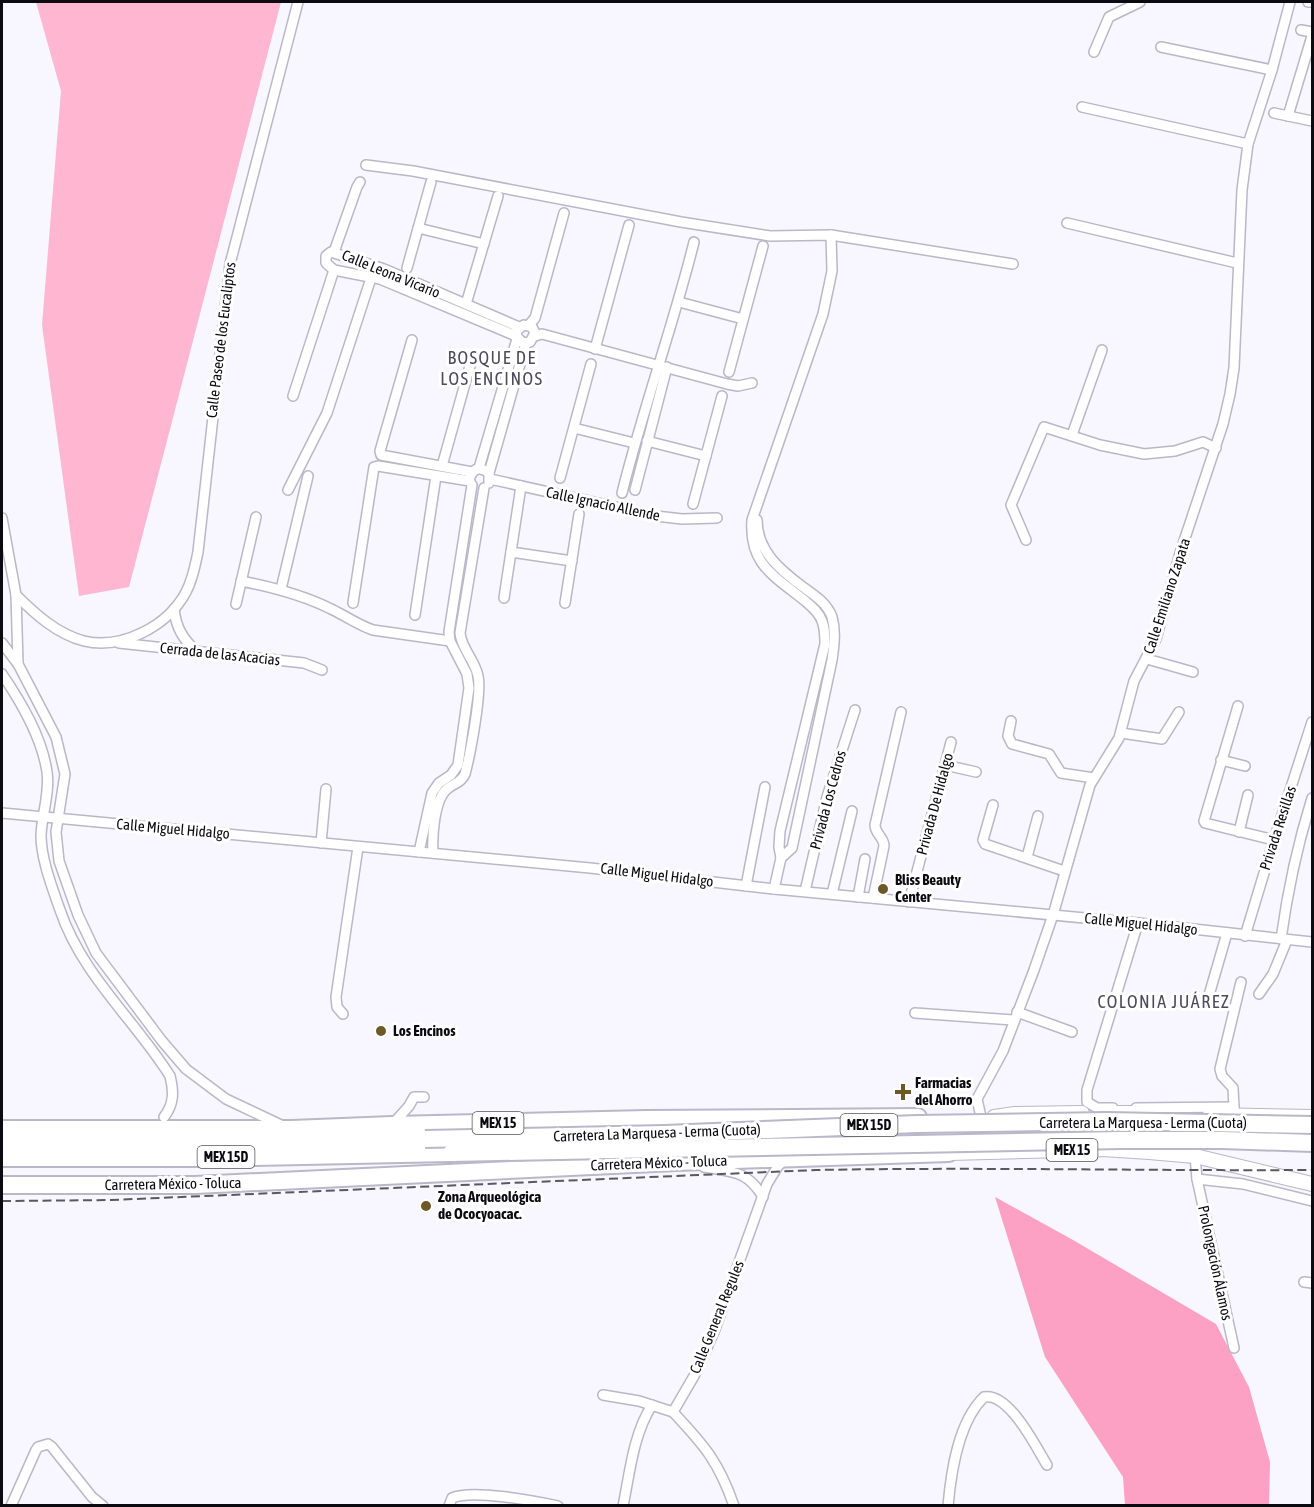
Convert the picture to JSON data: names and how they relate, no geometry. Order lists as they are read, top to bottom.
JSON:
{
  "streets": {
    "highway": [
      "MEX 15",
      "Carretera La Marquesa - Lerma (Cuota)",
      "MEX 15D",
      "Carretera México - Toluca"
    ],
    "street": [
      "Calle Leona Vicario",
      "Calle Paseo de los Eucaliptos",
      "Calle Ignacio Allende",
      "Calle Emiliano Zapata",
      "Cerrada de las Acacias",
      "Privada Los Cedros",
      "Privada De Hidalgo",
      "Privada Resillas",
      "Calle Miguel Hidalgo",
      "Prolongación Álamos",
      "Calle General Regules"
    ]
  },
  "crossings": [
    ["Calle Paseo de los Eucaliptos", "Cerrada de las Acacias"],
    ["Calle Emiliano Zapata", "Calle Miguel Hidalgo"],
    ["Calle Emiliano Zapata", "MEX 15"],
    ["Privada Los Cedros", "Calle Miguel Hidalgo"],
    ["Privada De Hidalgo", "Calle Miguel Hidalgo"],
    ["Privada Resillas", "Calle Miguel Hidalgo"],
    ["Carretera México - Toluca", "Prolongación Álamos"],
    ["Carretera México - Toluca", "Calle General Regules"]
  ],
  "districts": ["BOSQUE DE LOS ENCINOS", "COLONIA JUÁREZ"],
  "places": {
    "other": ["Bliss Beauty Center", "Los Encinos", "Zona Arqueológica de Ococyoacac."],
    "health": ["Farmacias del Ahorro"]
  }
}
